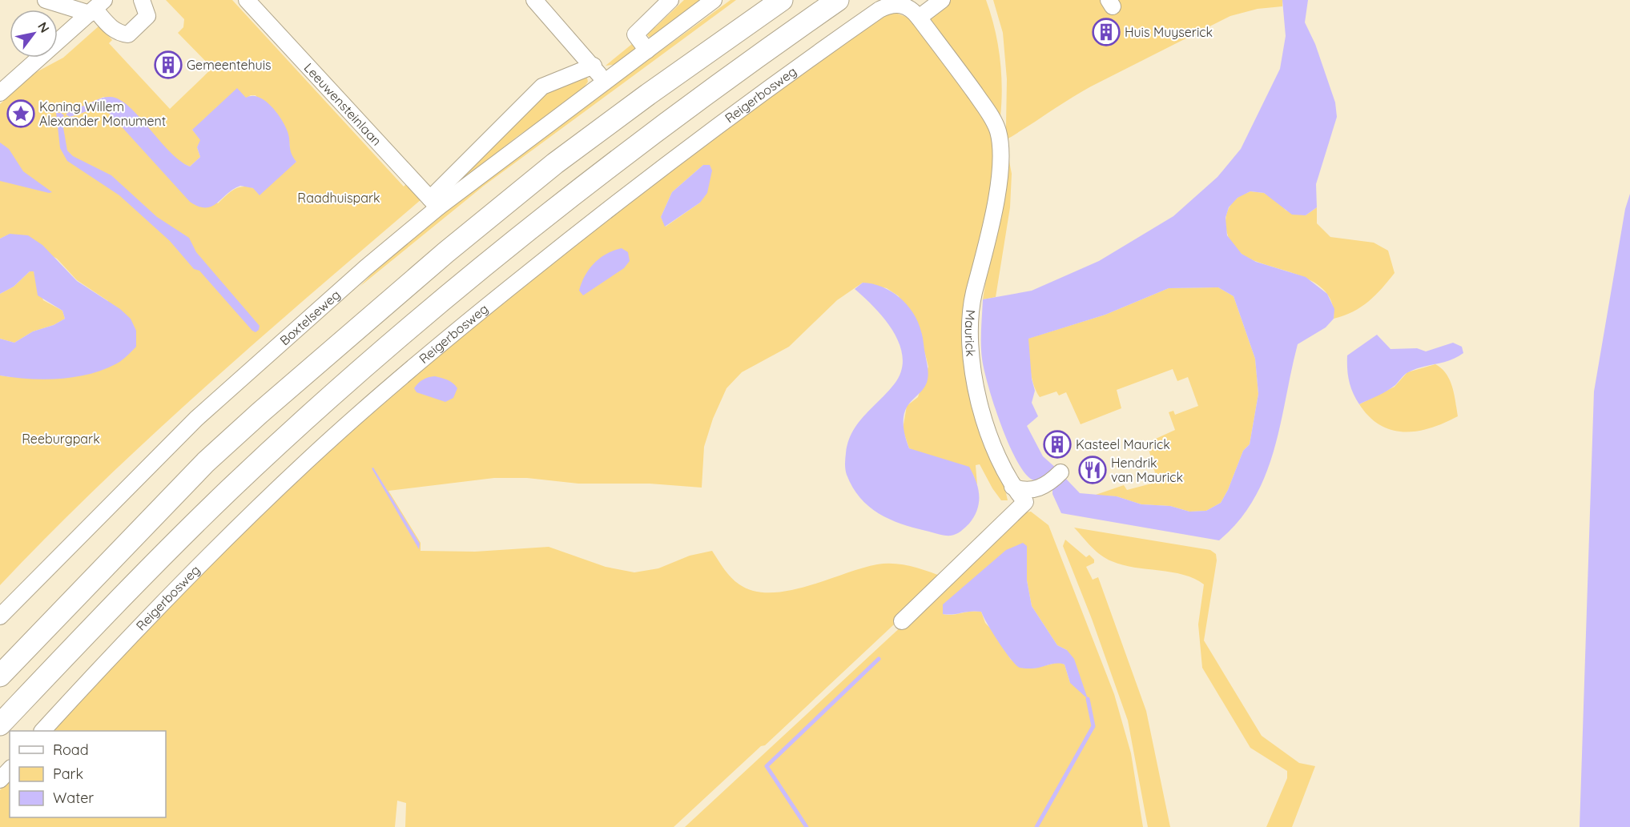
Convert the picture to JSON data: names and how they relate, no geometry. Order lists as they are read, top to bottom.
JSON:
{
  "streets": {
    "street": [
      "Reigerbosweg",
      "Leeuwensteinlaan",
      "Boxtelseweg",
      "Maurick"
    ]
  },
  "crossings": [
    ["Reigerbosweg", "Maurick"],
    ["Leeuwensteinlaan", "Boxtelseweg"]
  ],
  "parks": ["Raadhuispark", "Reeburgpark"],
  "places": {
    "building": ["Huis Muyserick", "Gemeentehuis", "Kasteel Maurick"],
    "place": ["Koning Willem Alexander Monument"],
    "restaurant": ["Hendrik van Maurick"]
  },
  "legend": ["Road", "Park", "Water"],
  "north": "top right"
}
